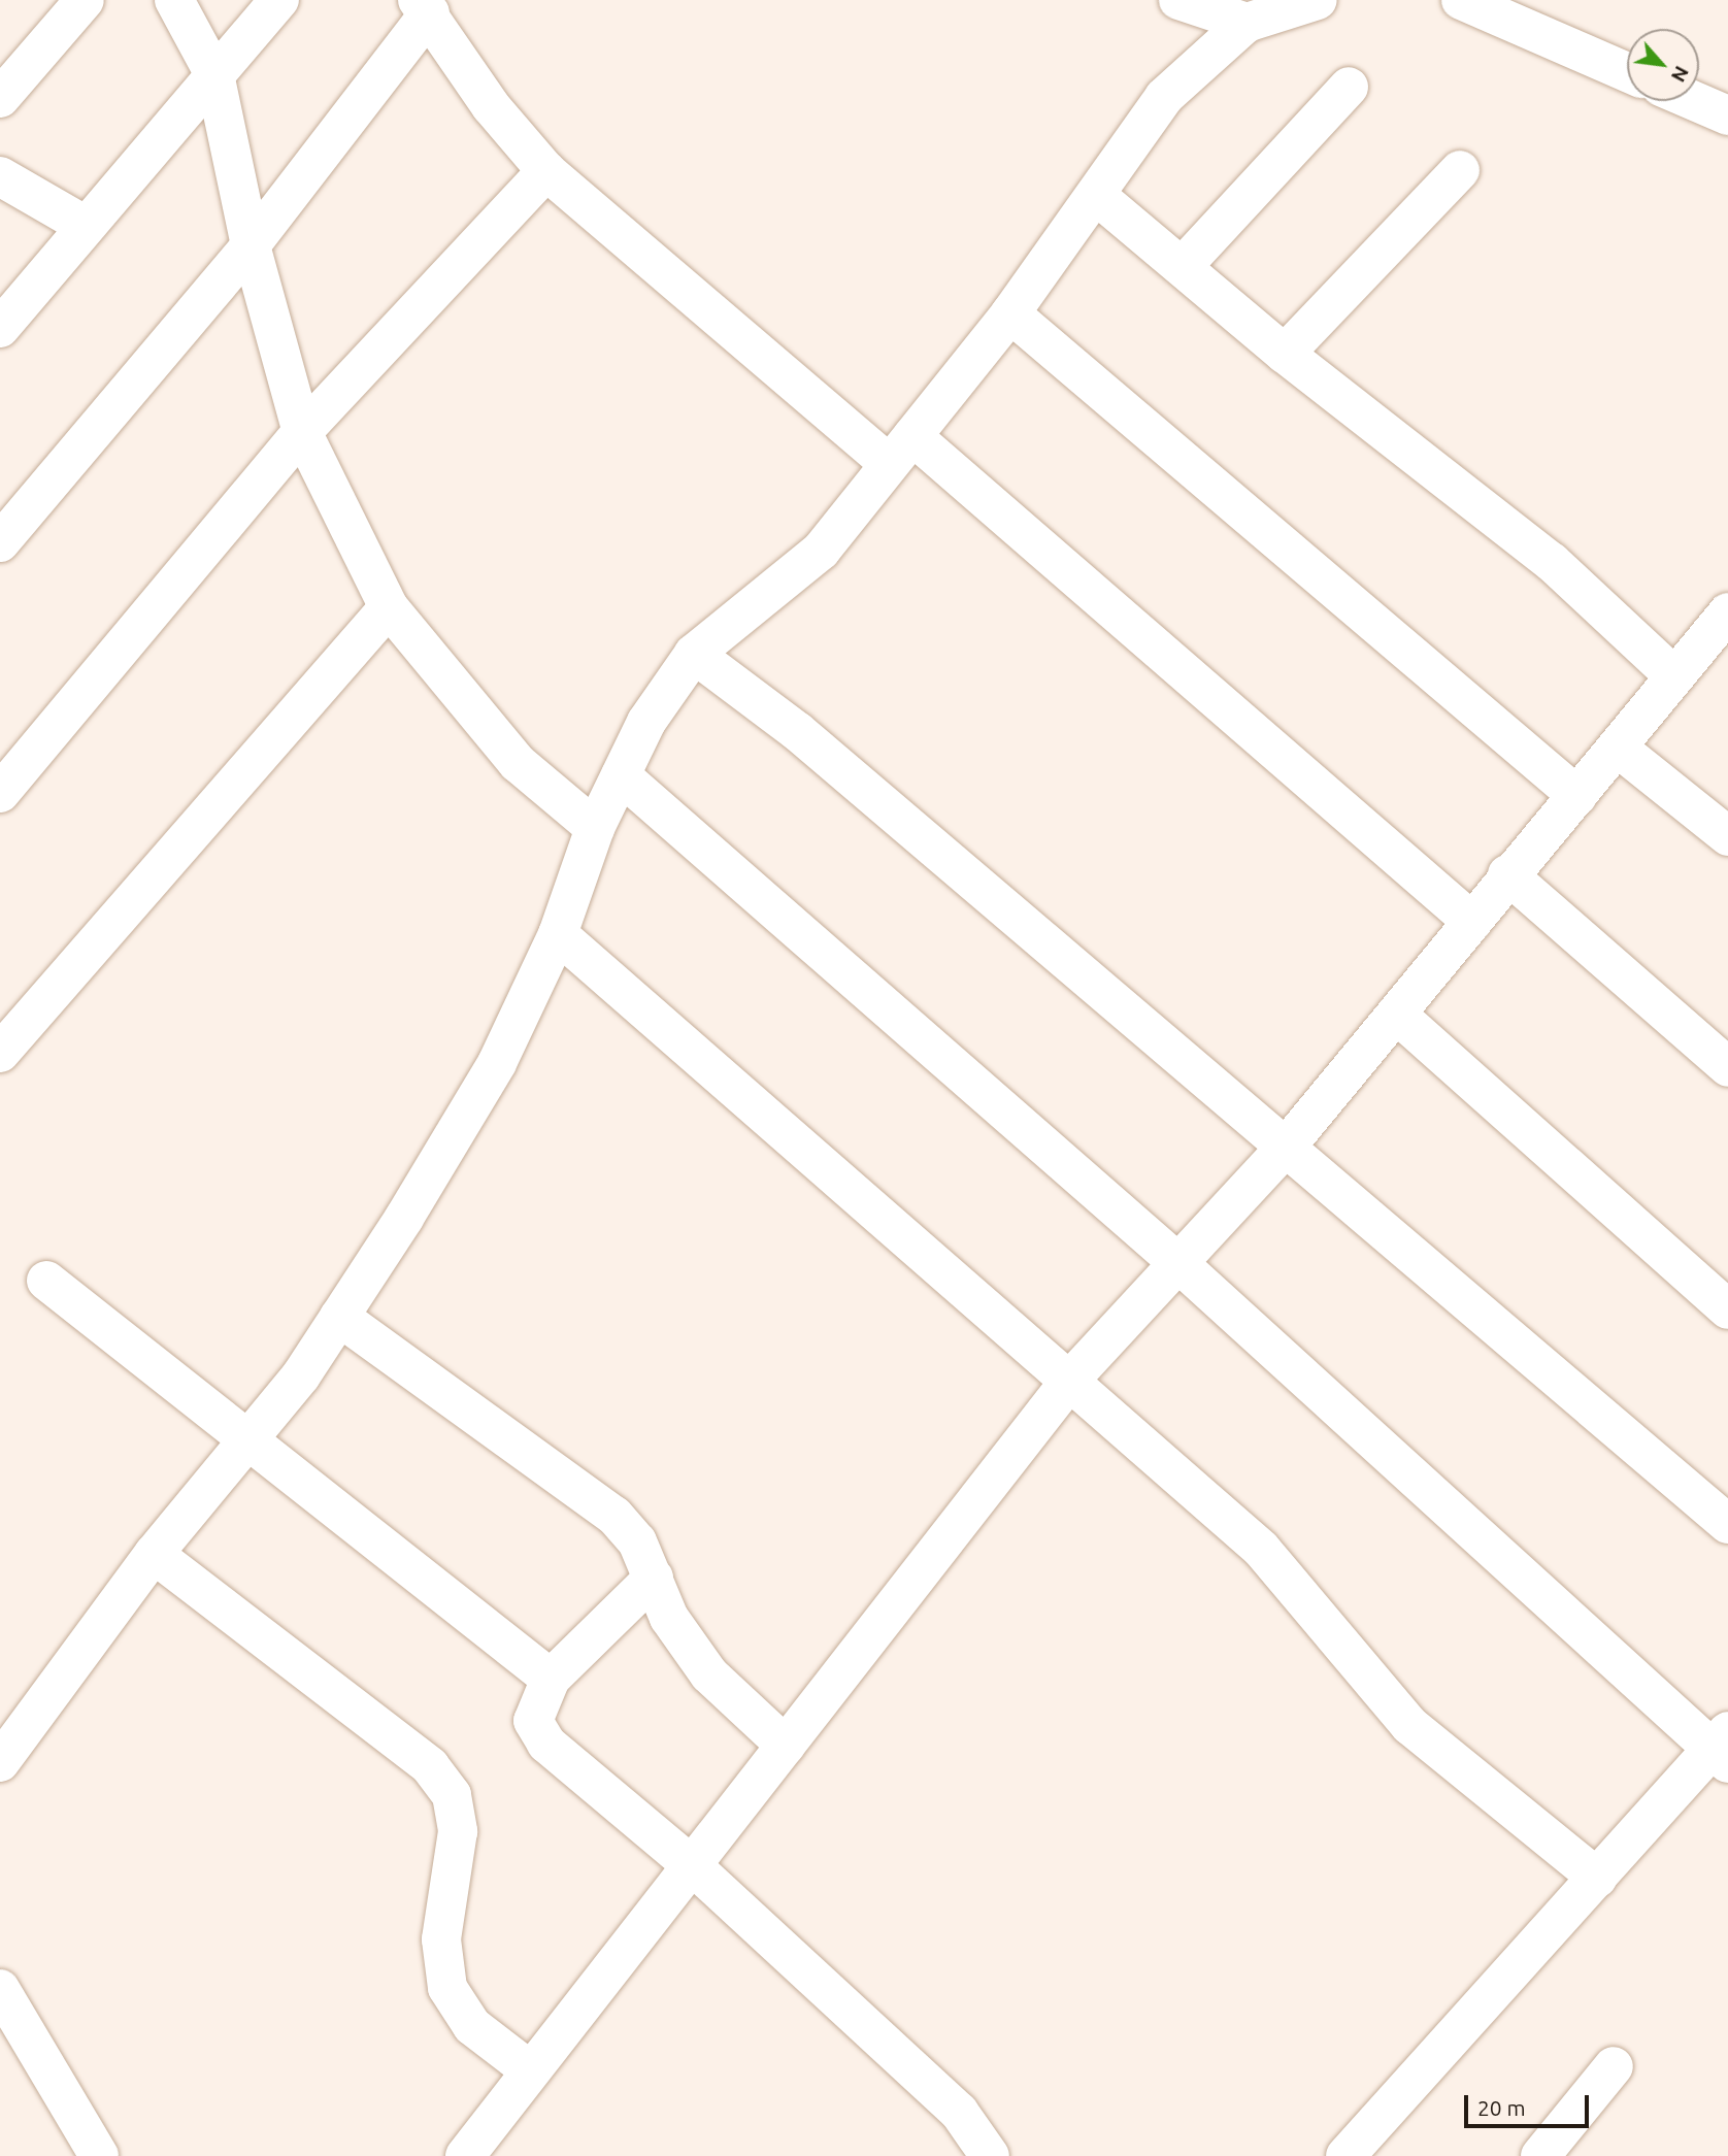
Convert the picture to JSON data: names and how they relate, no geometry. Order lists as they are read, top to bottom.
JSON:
{
  "scale_bar": "20 m",
  "north": "bottom right"
}
